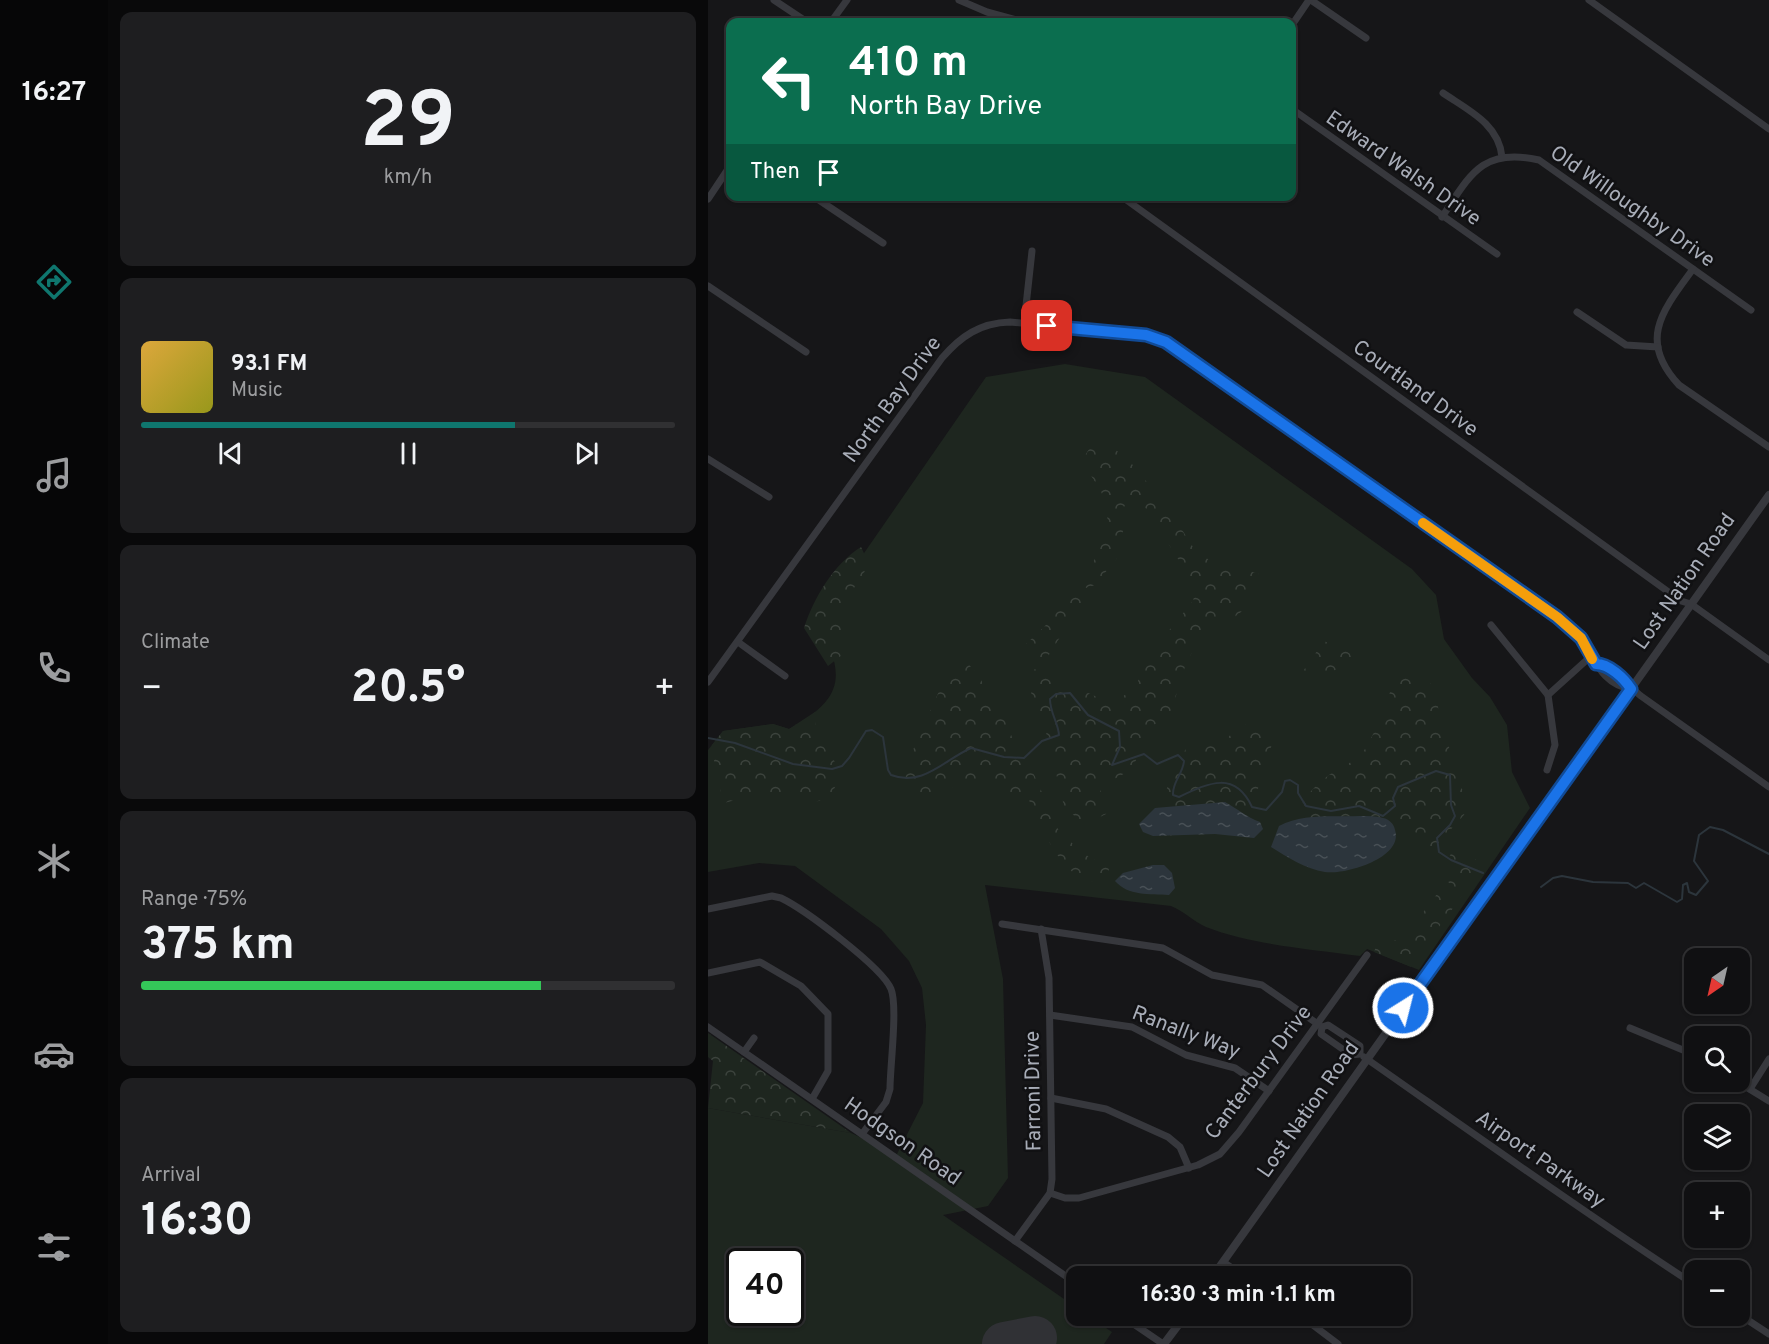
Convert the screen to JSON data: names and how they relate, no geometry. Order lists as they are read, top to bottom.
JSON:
{
  "streets": {
    "street": [
      "Edward Walsh Drive",
      "Old Willoughby Drive",
      "Courtland Drive",
      "North Bay Drive",
      "Lost Nation Road",
      "Ranally Way",
      "Canterbury Drive",
      "Farroni Drive",
      "Hodgson Road",
      "Airport Parkway"
    ]
  },
  "crossings": [
    ["Courtland Drive", "Lost Nation Road"],
    ["North Bay Drive", "Lost Nation Road"],
    ["Lost Nation Road", "Airport Parkway"],
    ["Ranally Way", "Canterbury Drive"],
    ["Ranally Way", "Farroni Drive"],
    ["Canterbury Drive", "Farroni Drive"]
  ],
  "north": "bottom left",
  "page": {
    "tabs": "16:27",
    "tile": [
      ["29", "km/h"],
      "Climate",
      ["Range · 75%", "375 km"],
      ["Arrival", "16:30"]
    ],
    "turn": ["410 m", "North Bay Drive"],
    "then": "Then",
    "song": ["93.1 FM", "Music"],
    "heat": ["−", "20.5°", "+"],
    "map_buttons": ["+", "−"],
    "limit": "40",
    "trip": "16:30 · 3 min · 1.1 km"
  }
}
